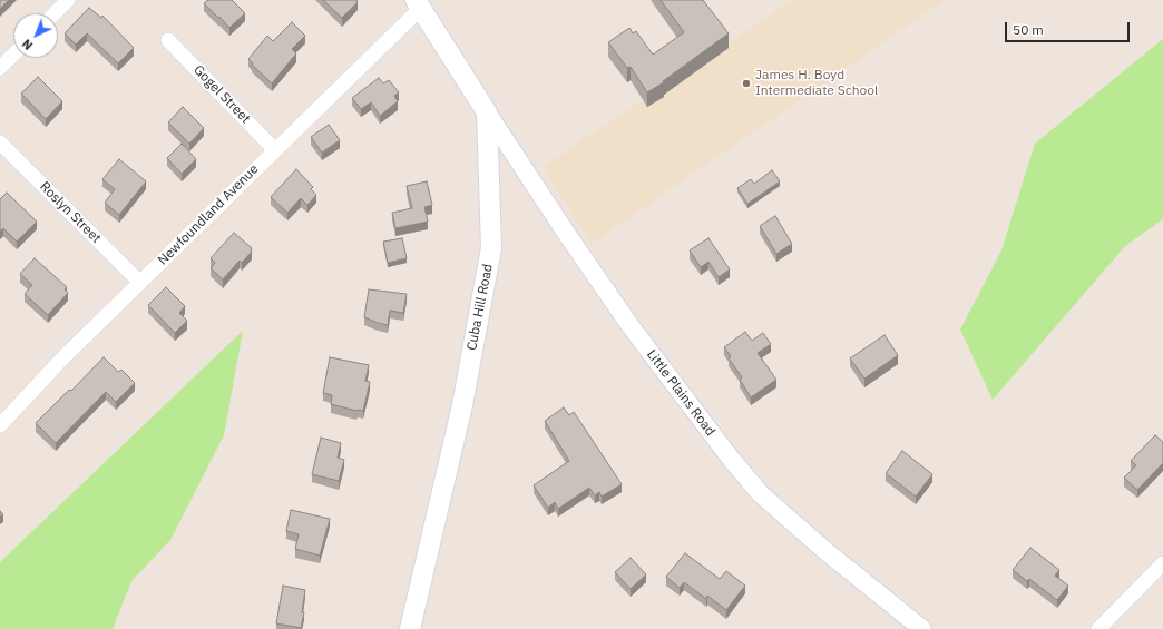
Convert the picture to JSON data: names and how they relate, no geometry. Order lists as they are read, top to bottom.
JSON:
{
  "streets": {
    "main road": ["Cuba Hill Road"],
    "street": [
      "Gogel Street",
      "Roslyn Street",
      "Newfoundland Avenue",
      "Little Plains Road"
    ]
  },
  "crossings": [
    ["Gogel Street", "Newfoundland Avenue"],
    ["Roslyn Street", "Newfoundland Avenue"],
    ["Cuba Hill Road", "Little Plains Road"]
  ],
  "places": ["James H. Boyd Intermediate School"],
  "scale_bar": "50 m",
  "north": "bottom left"
}
